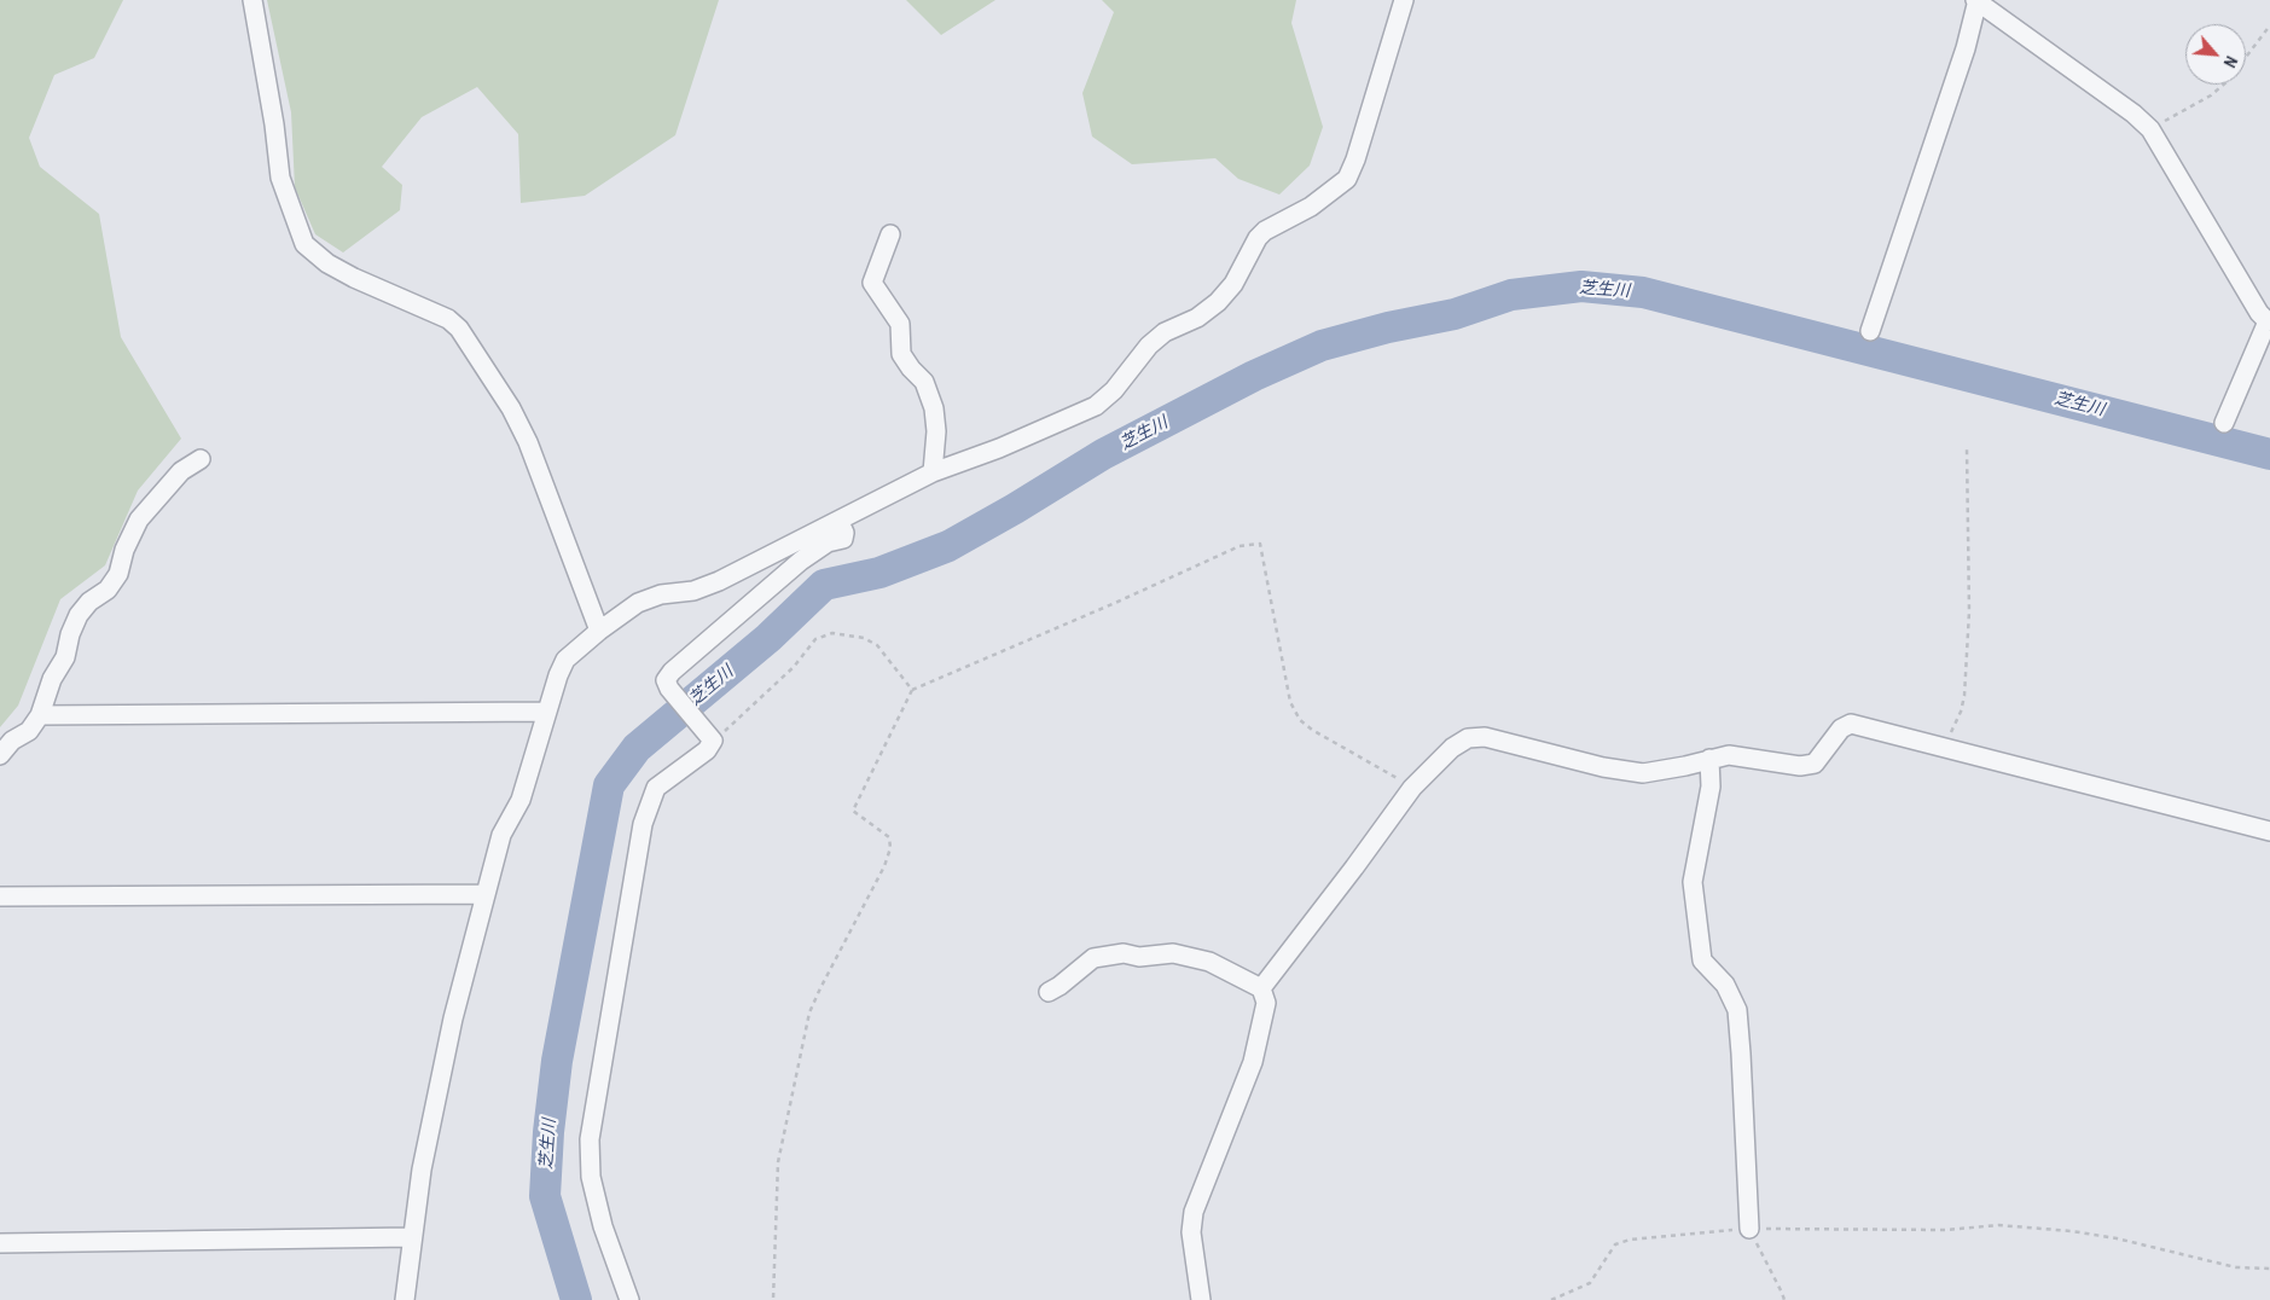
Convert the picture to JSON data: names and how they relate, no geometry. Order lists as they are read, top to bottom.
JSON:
{
  "water": ["芝生川"],
  "north": "bottom right"
}
